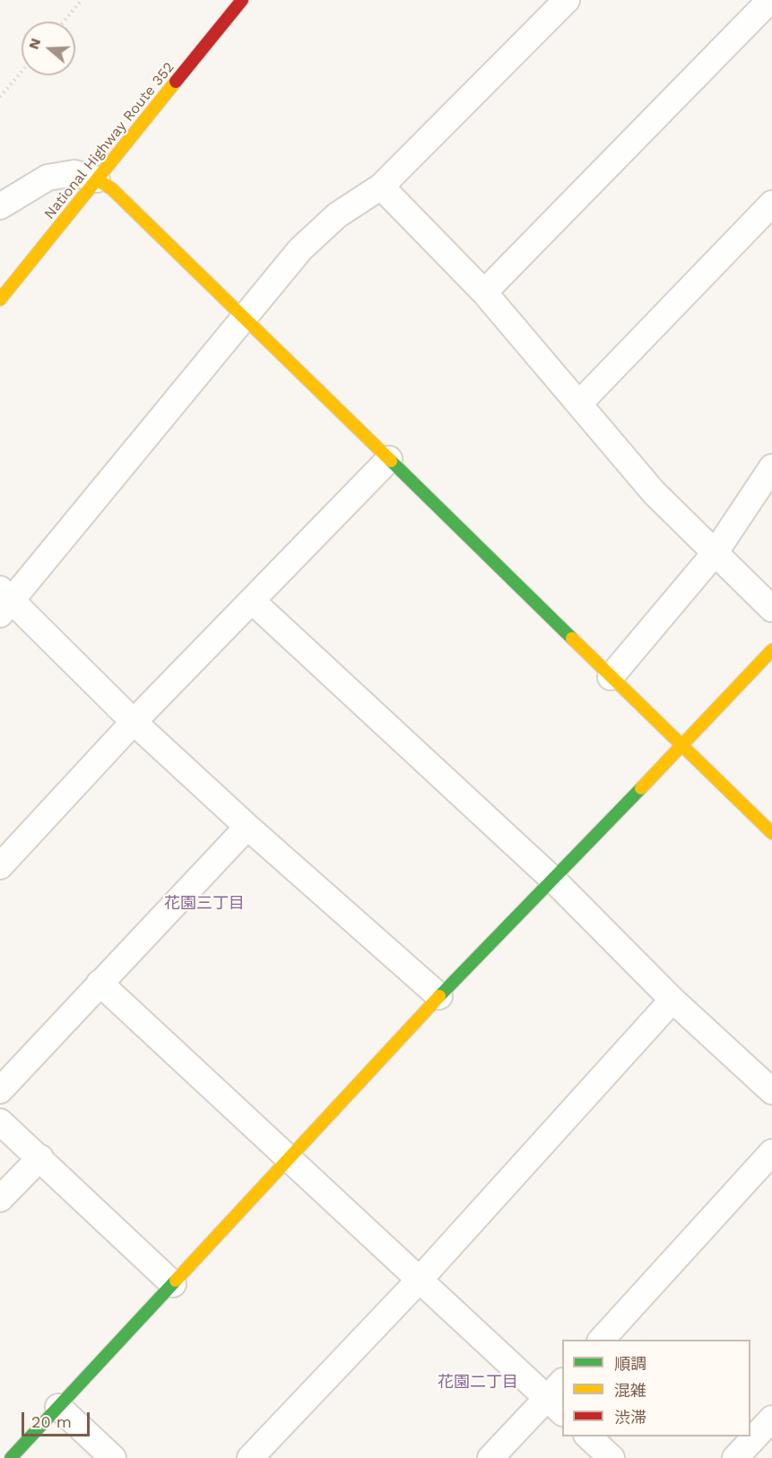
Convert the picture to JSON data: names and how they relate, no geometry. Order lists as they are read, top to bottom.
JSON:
{
  "streets": {
    "main road": ["National Highway Route 352"]
  },
  "districts": ["花園三丁目", "花園二丁目"],
  "legend": ["順調", "混雑", "渋滞"],
  "scale_bar": "20 m",
  "north": "left"
}
